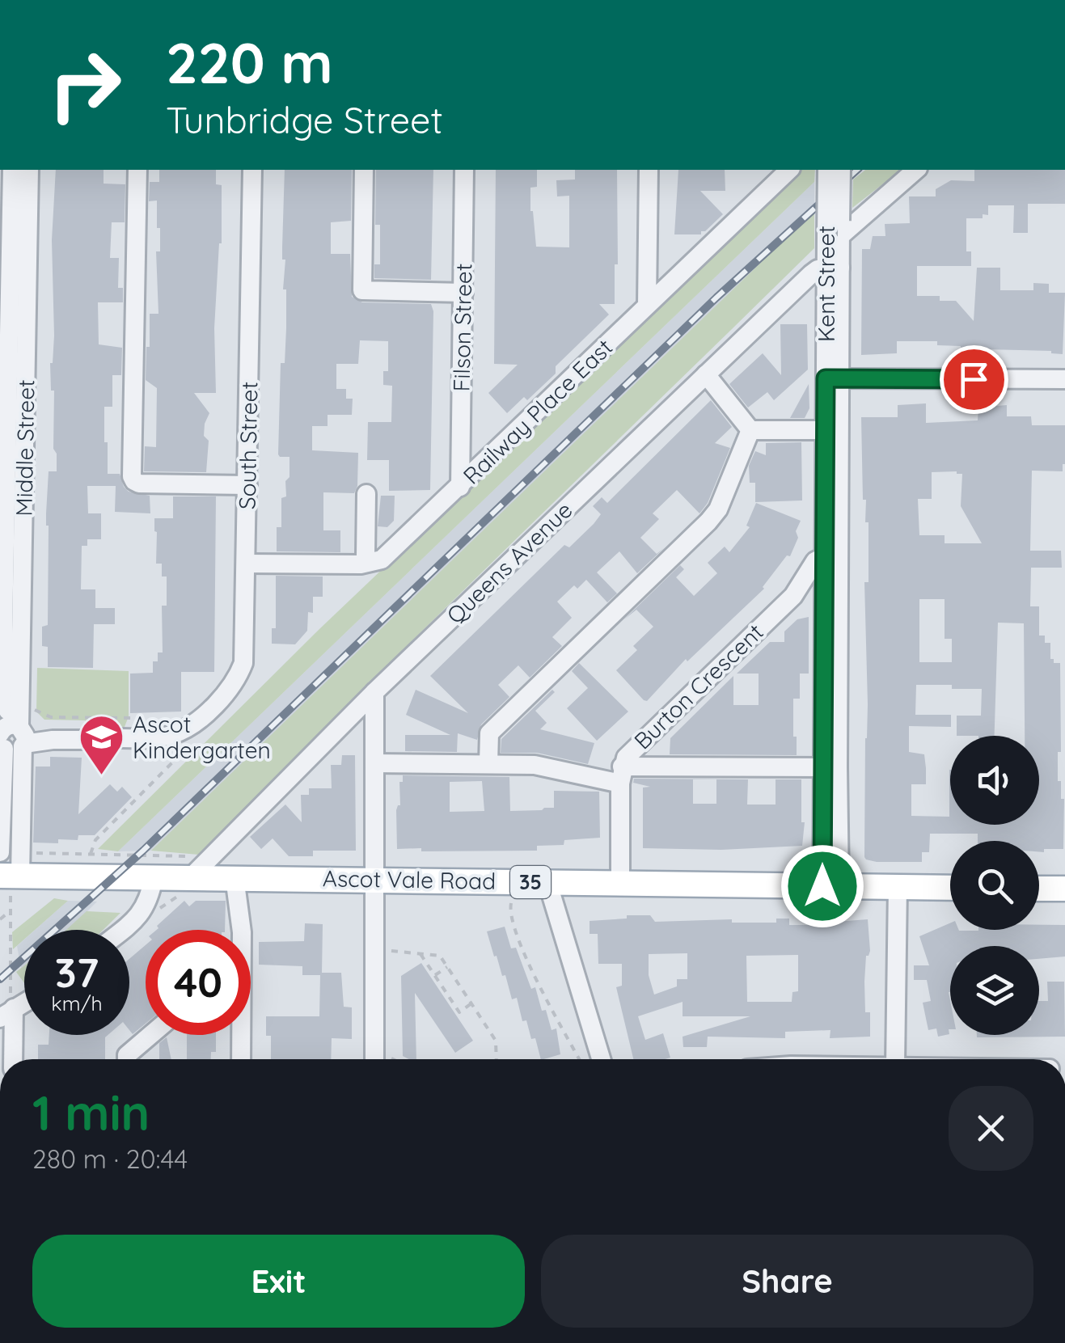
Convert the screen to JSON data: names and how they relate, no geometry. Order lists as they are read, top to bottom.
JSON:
{
  "streets": {
    "main road": ["Ascot Vale Road", "35"],
    "street": [
      "Kent Street",
      "Filson Street",
      "Railway Place East",
      "South Street",
      "Middle Street",
      "Queens Avenue",
      "Burton Crescent"
    ]
  },
  "crossings": [
    ["Kent Street", "Queens Avenue"],
    ["Kent Street", "Burton Crescent"],
    ["Kent Street", "Ascot Vale Road"],
    ["Filson Street", "Railway Place East"],
    ["Railway Place East", "South Street"],
    ["Middle Street", "Ascot Vale Road"],
    ["Queens Avenue", "Ascot Vale Road"]
  ],
  "places": {
    "school or university": ["Ascot Kindergarten"]
  },
  "page": {
    "turn": ["220 m", "Tunbridge Street"],
    "speed": "37 km/h",
    "limit": "40",
    "heading": ["1 min", "280 m · 20:44"],
    "buttons": ["Exit", "Share"]
  }
}
